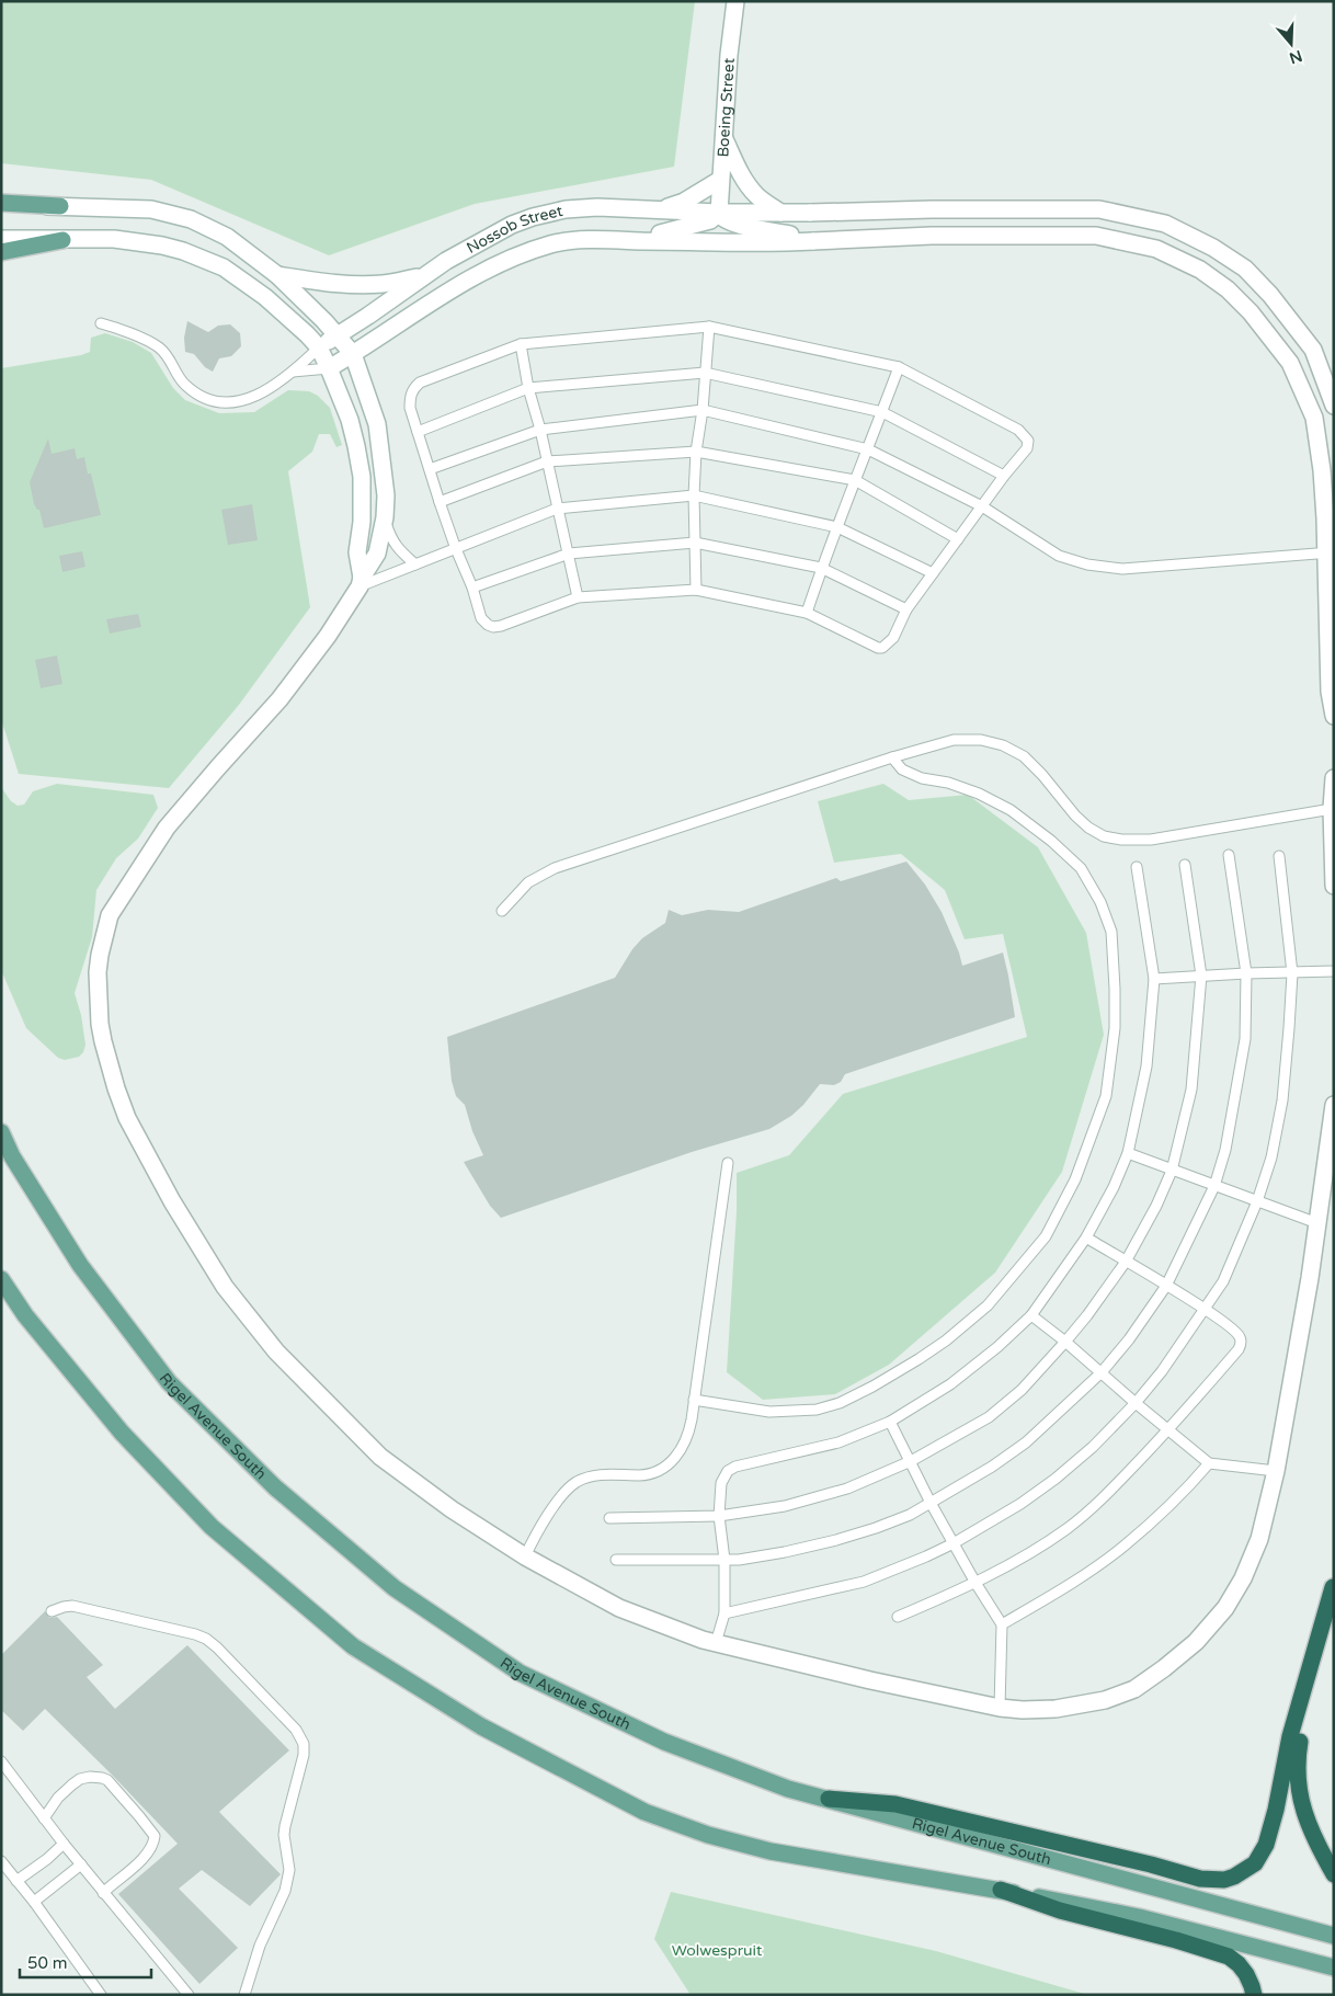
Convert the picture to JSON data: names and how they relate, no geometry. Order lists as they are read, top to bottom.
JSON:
{
  "streets": {
    "main road": ["Rigel Avenue South"],
    "street": ["Boeing Street", "Nossob Street"]
  },
  "crossings": [
    ["Boeing Street", "Nossob Street"]
  ],
  "parks": ["Wolwespruit"],
  "scale_bar": "50 m",
  "north": "bottom"
}
